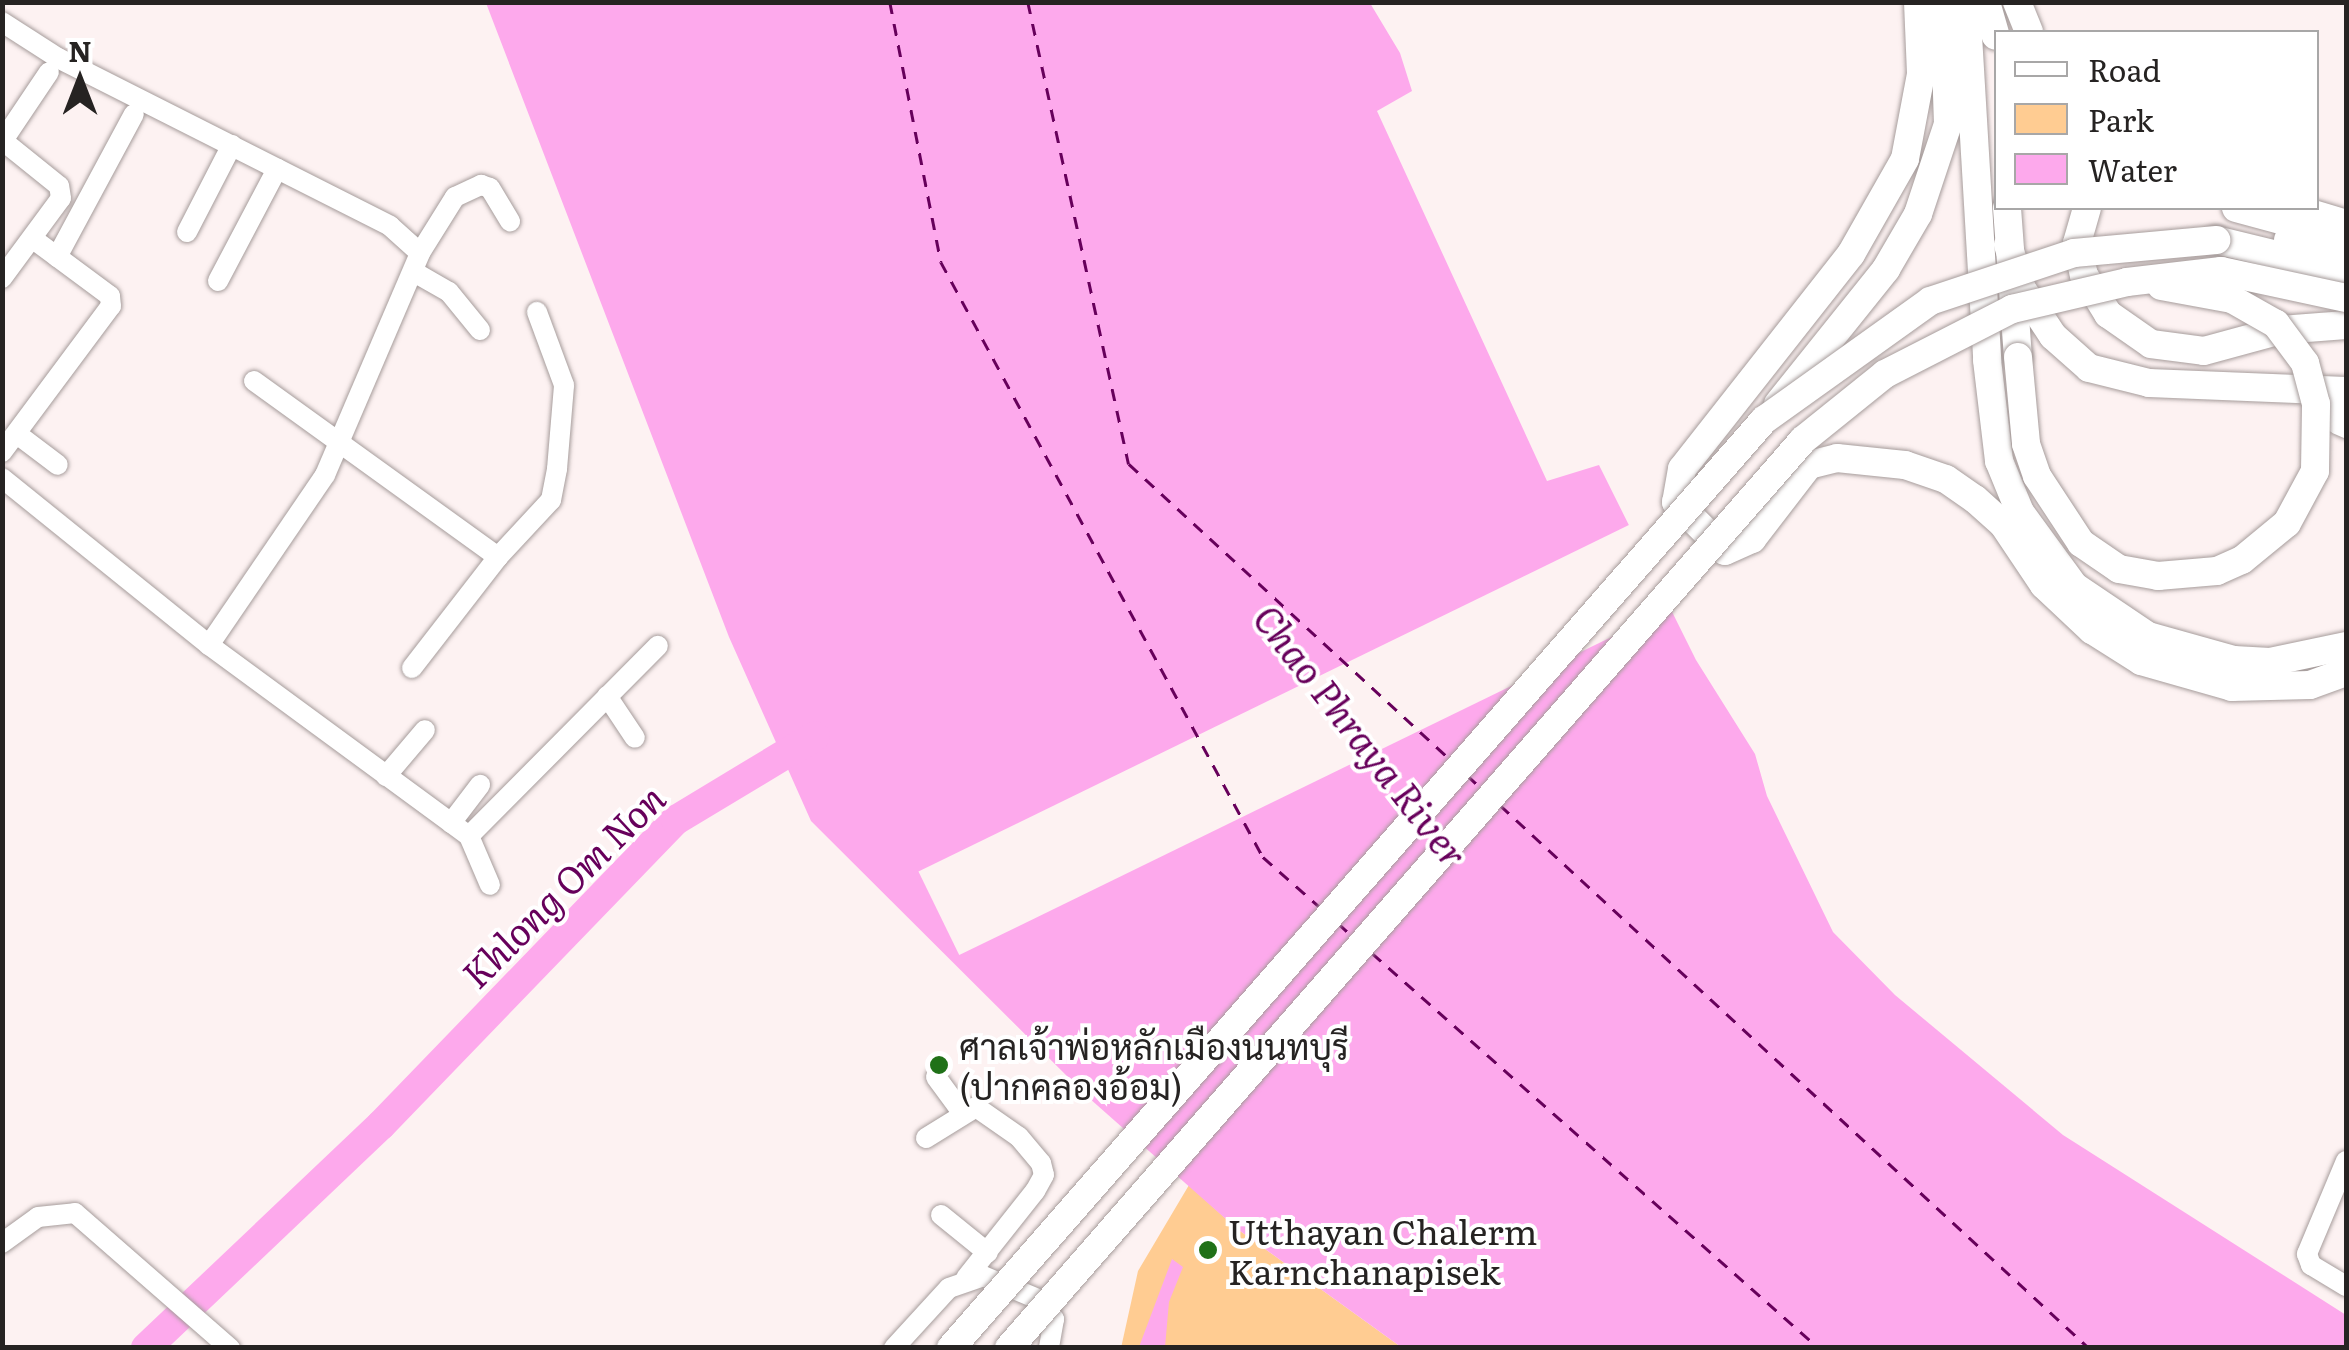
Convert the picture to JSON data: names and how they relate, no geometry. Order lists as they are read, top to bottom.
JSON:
{
  "water": ["Chao Phraya River", "Khlong Om Non"],
  "places": ["ศาลเจ้าพ่อหลักเมืองนนทบุรี (ปากคลองอ้อม)", "Utthayan Chalerm Karnchanapisek"],
  "legend": ["Road", "Park", "Water"],
  "north": "top"
}
